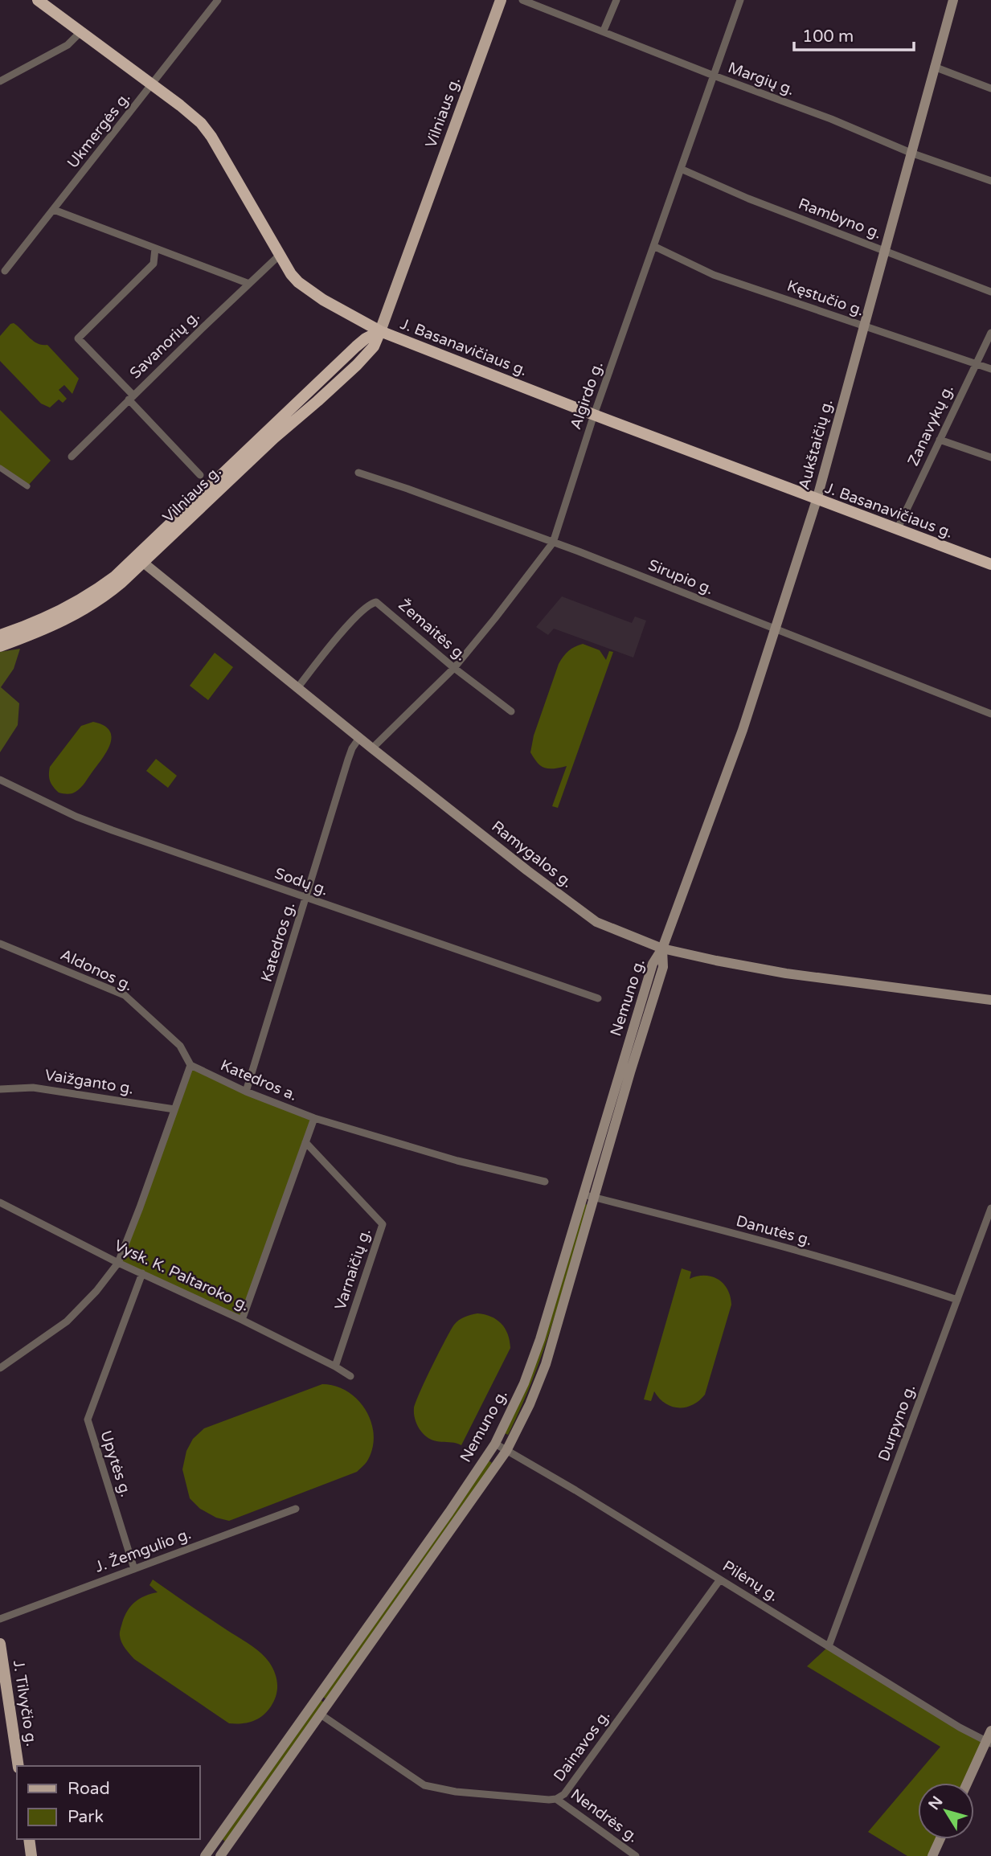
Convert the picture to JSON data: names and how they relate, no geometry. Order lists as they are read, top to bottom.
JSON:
{
  "streets": {
    "highway": ["Vilniaus g.", "J. Basanavičiaus g."],
    "main road": [
      "Aukštaičių g.",
      "Ramygalos g.",
      "Nemuno g.",
      "J. Tilvyčio g."
    ],
    "street": [
      "Margių g.",
      "Ukmergės g.",
      "Rambyno g.",
      "Kęstučio g.",
      "Savanorių g.",
      "Algirdo g.",
      "Zanavykų g.",
      "Sirupio g.",
      "Žemaitės g.",
      "Sodų g.",
      "Katedros g.",
      "Aldonos g.",
      "Katedros a.",
      "Vaižganto g.",
      "Danutės g.",
      "Varnaičių g.",
      "Vysk. K. Paltaroko g.",
      "Durpyno g.",
      "Upytės g.",
      "J. Žemgulio g.",
      "Pilėnų g.",
      "Dainavos g.",
      "Nendrės g."
    ]
  },
  "crossings": [
    ["Margių g.", "Algirdo g."],
    ["Margių g.", "Aukštaičių g."],
    ["Vilniaus g.", "J. Basanavičiaus g."],
    ["Vilniaus g.", "Ramygalos g."],
    ["Ukmergės g.", "J. Basanavičiaus g."],
    ["Rambyno g.", "Algirdo g."],
    ["Rambyno g.", "Aukštaičių g."],
    ["Kęstučio g.", "Algirdo g."],
    ["Kęstučio g.", "Zanavykų g."],
    ["Kęstučio g.", "Aukštaičių g."],
    ["Savanorių g.", "J. Basanavičiaus g."],
    ["J. Basanavičiaus g.", "Algirdo g."],
    ["J. Basanavičiaus g.", "Zanavykų g."],
    ["J. Basanavičiaus g.", "Aukštaičių g."],
    ["Algirdo g.", "Sirupio g."],
    ["Algirdo g.", "Žemaitės g."],
    ["Algirdo g.", "Ramygalos g."],
    ["Aukštaičių g.", "Sirupio g."],
    ["Aukštaičių g.", "Nemuno g."],
    ["Žemaitės g.", "Ramygalos g."],
    ["Ramygalos g.", "Katedros g."],
    ["Ramygalos g.", "Nemuno g."],
    ["Sodų g.", "Katedros g."],
    ["Katedros g.", "Katedros a."],
    ["Aldonos g.", "Katedros a."],
    ["Nemuno g.", "Danutės g."],
    ["Nemuno g.", "Pilėnų g."],
    ["Nemuno g.", "Dainavos g."],
    ["Danutės g.", "Durpyno g."],
    ["Varnaičių g.", "Vysk. K. Paltaroko g."],
    ["Vysk. K. Paltaroko g.", "Upytės g."],
    ["Durpyno g.", "Pilėnų g."],
    ["Upytės g.", "J. Žemgulio g."],
    ["Pilėnų g.", "Dainavos g."],
    ["Dainavos g.", "Nendrės g."]
  ],
  "legend": ["Road", "Park"],
  "scale_bar": "100 m",
  "north": "top left"
}
